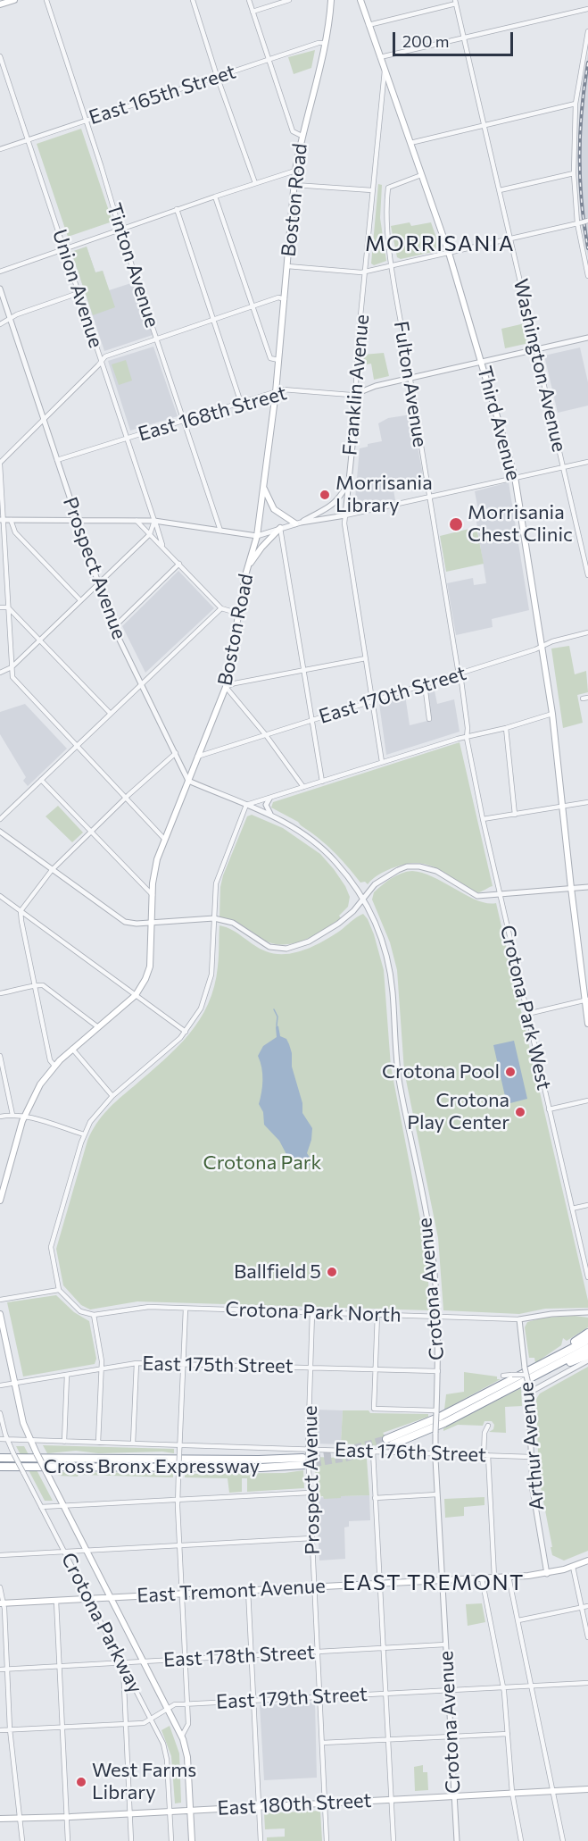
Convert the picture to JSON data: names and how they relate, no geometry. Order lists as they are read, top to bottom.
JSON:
{
  "streets": {
    "highway": ["Cross Bronx Expressway"],
    "main road": [
      "Boston Road",
      "Third Avenue",
      "East Tremont Avenue",
      "East 180th Street"
    ],
    "street": [
      "East 165th Street",
      "Tinton Avenue",
      "Union Avenue",
      "Washington Avenue",
      "Fulton Avenue",
      "Franklin Avenue",
      "East 168th Street",
      "Prospect Avenue",
      "East 170th Street",
      "Crotona Park West",
      "Crotona Avenue",
      "Crotona Park North",
      "East 175th Street",
      "Arthur Avenue",
      "East 176th Street",
      "Crotona Parkway",
      "East 178th Street",
      "East 179th Street"
    ]
  },
  "crossings": [
    ["East 165th Street", "Boston Road"],
    ["East 165th Street", "Tinton Avenue"],
    ["East 165th Street", "Union Avenue"],
    ["Boston Road", "East 168th Street"],
    ["Boston Road", "Prospect Avenue"],
    ["Boston Road", "East 170th Street"],
    ["Tinton Avenue", "East 168th Street"],
    ["Union Avenue", "East 168th Street"],
    ["Washington Avenue", "East 168th Street"],
    ["Fulton Avenue", "East 168th Street"],
    ["Fulton Avenue", "Third Avenue"],
    ["Fulton Avenue", "East 170th Street"],
    ["Fulton Avenue", "Crotona Park West"],
    ["Franklin Avenue", "East 168th Street"],
    ["Franklin Avenue", "Third Avenue"],
    ["Franklin Avenue", "East 170th Street"],
    ["East 168th Street", "Third Avenue"],
    ["East 168th Street", "Prospect Avenue"],
    ["Third Avenue", "East 170th Street"],
    ["Prospect Avenue", "Crotona Park North"],
    ["Prospect Avenue", "East 175th Street"],
    ["Prospect Avenue", "East 176th Street"],
    ["Prospect Avenue", "East Tremont Avenue"],
    ["Prospect Avenue", "East 178th Street"],
    ["Prospect Avenue", "East 179th Street"],
    ["Prospect Avenue", "East 180th Street"],
    ["Crotona Avenue", "Crotona Park North"],
    ["Crotona Avenue", "East 175th Street"],
    ["Crotona Avenue", "East 176th Street"],
    ["Crotona Avenue", "East Tremont Avenue"],
    ["Crotona Avenue", "East 178th Street"],
    ["Crotona Avenue", "East 179th Street"],
    ["Crotona Avenue", "East 180th Street"],
    ["Crotona Park North", "Arthur Avenue"],
    ["Arthur Avenue", "East 176th Street"],
    ["Arthur Avenue", "East Tremont Avenue"],
    ["East 176th Street", "Crotona Parkway"],
    ["East Tremont Avenue", "Crotona Parkway"],
    ["Crotona Parkway", "East 178th Street"],
    ["Crotona Parkway", "East 179th Street"],
    ["Crotona Parkway", "East 180th Street"]
  ],
  "districts": ["MORRISANIA", "EAST TREMONT"],
  "parks": ["Crotona Park"],
  "places": [
    "Morrisania Library",
    "Morrisania Chest Clinic",
    "Crotona Pool",
    "Crotona Play Center",
    "Ballfield 5",
    "West Farms Library"
  ],
  "scale_bar": "200 m"
}
